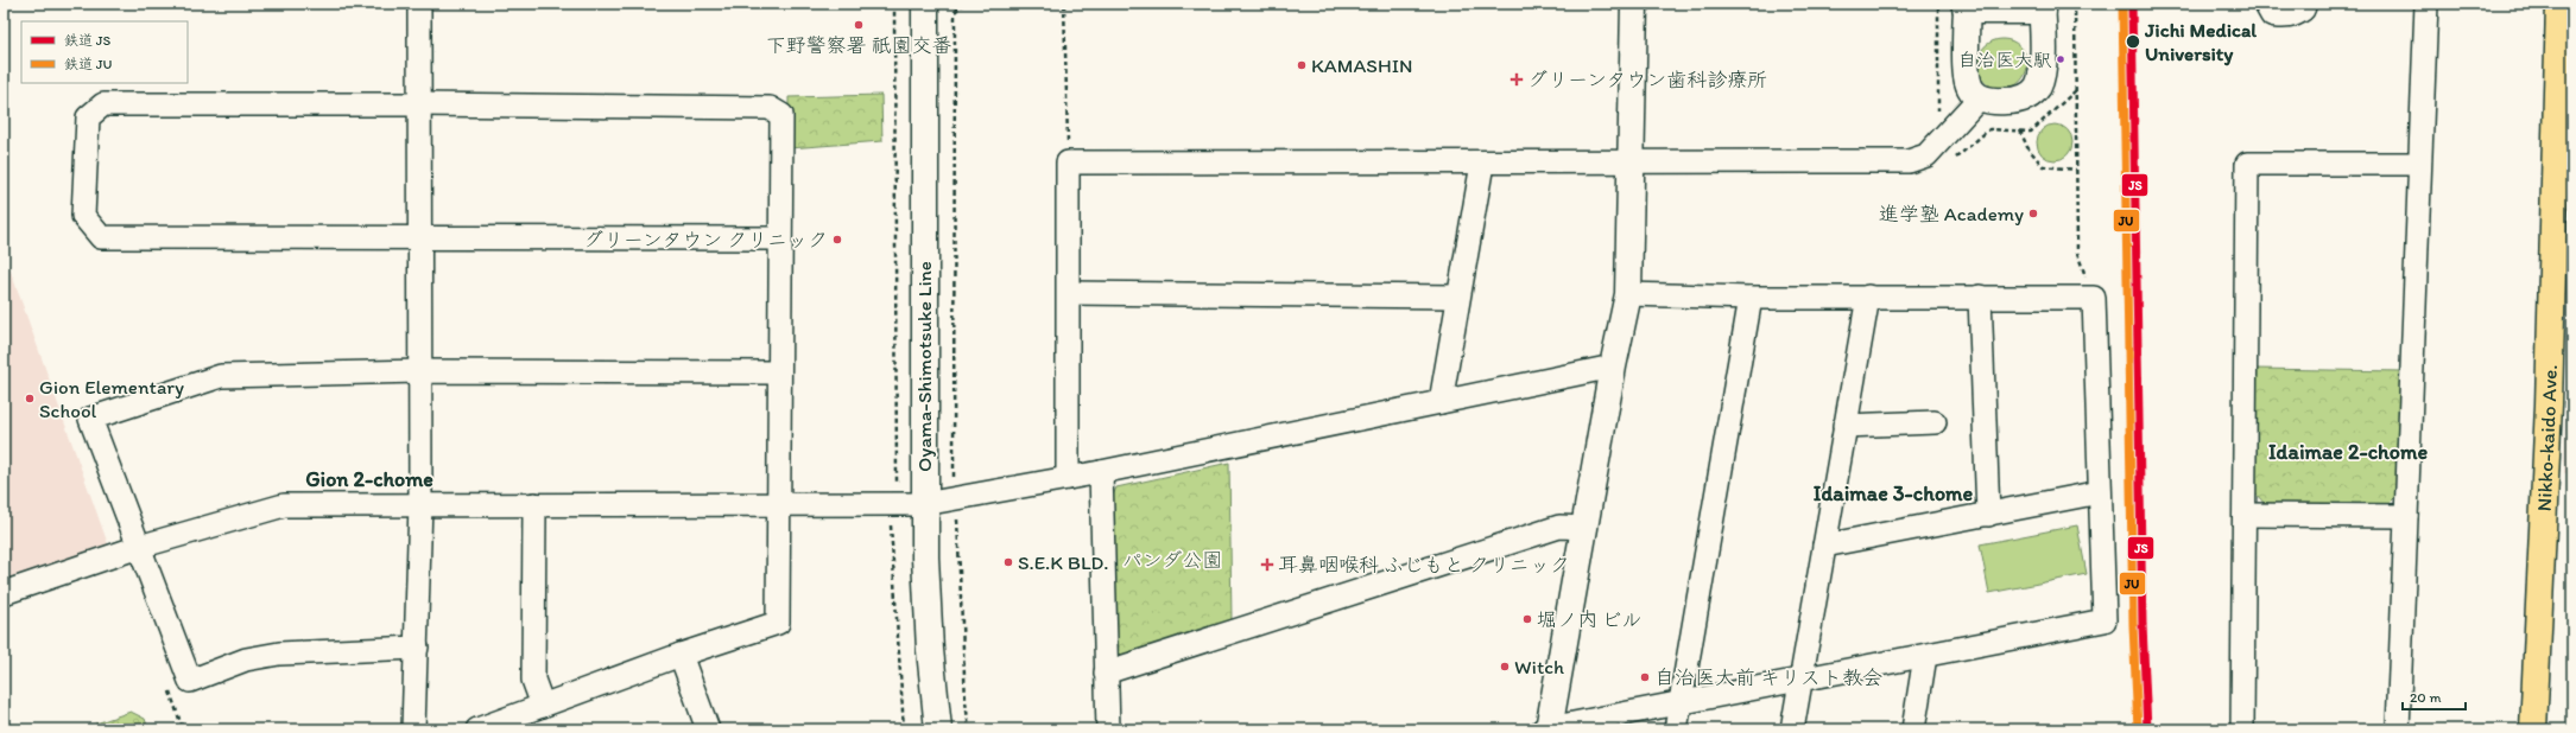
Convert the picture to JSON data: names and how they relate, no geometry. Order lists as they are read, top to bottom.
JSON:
{
  "streets": {
    "highway": ["Nikko-kaido Ave."],
    "street": ["Oyama-Shimotsuke Line"]
  },
  "districts": ["Idaimae 2-chome", "Gion 2-chome", "Idaimae 3-chome"],
  "parks": ["パンダ公園"],
  "places": {
    "other": [
      "下野警察署 祇園交番",
      "Jichi Medical University",
      "自治医大駅",
      "KAMASHIN",
      "進学塾 Academy",
      "グリーンタウン クリニック",
      "Gion Elementary School",
      "S.E.K BLD.",
      "堀ノ内 ビル",
      "Witch",
      "自治医大前 キリスト教会"
    ],
    "health": ["グリーンタウン歯科診療所", "耳鼻咽喉科 ふじもと クリニック"]
  },
  "lines": ["rail line JS", "rail line JU"],
  "legend": ["鉄道 JS", "鉄道 JU"],
  "scale_bar": "20 m"
}
